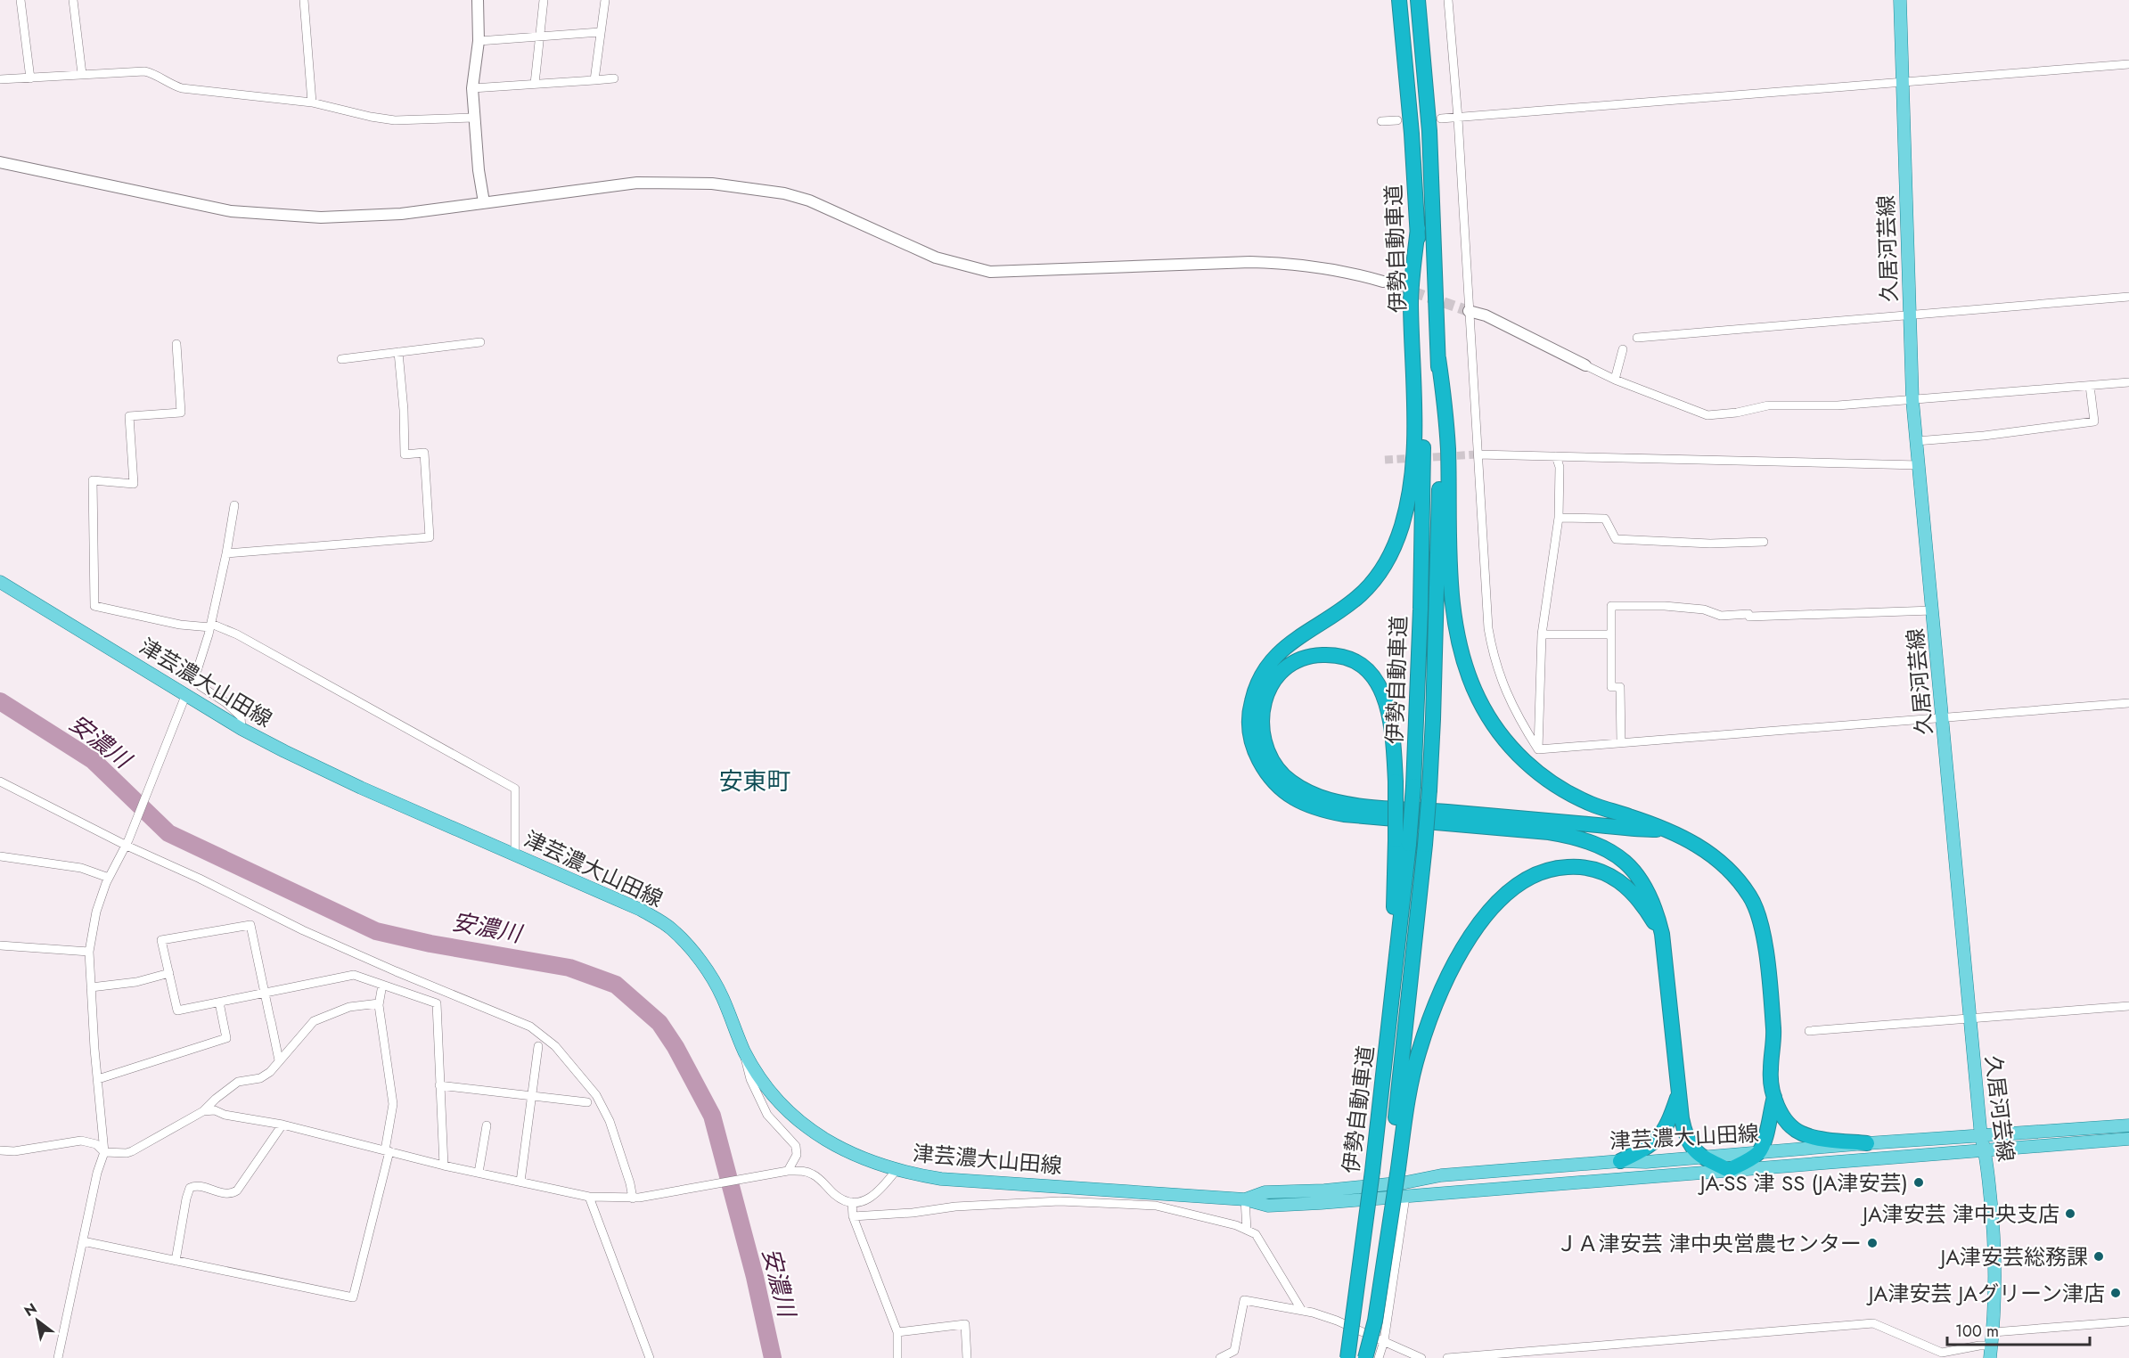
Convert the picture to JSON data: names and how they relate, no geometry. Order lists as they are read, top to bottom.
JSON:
{
  "streets": {
    "highway": ["伊勢自動車道"],
    "main road": ["久居河芸線", "津芸濃大山田線"]
  },
  "crossings": [
    ["久居河芸線", "津芸濃大山田線"]
  ],
  "districts": ["安東町"],
  "water": ["安濃川"],
  "places": [
    "JA-SS 津 SS (JA津安芸)",
    "JA津安芸 津中央支店",
    "ＪＡ津安芸 津中央営農センター",
    "JA津安芸総務課",
    "JA津安芸 JAグリーン津店"
  ],
  "scale_bar": "100 m",
  "north": "top left"
}
